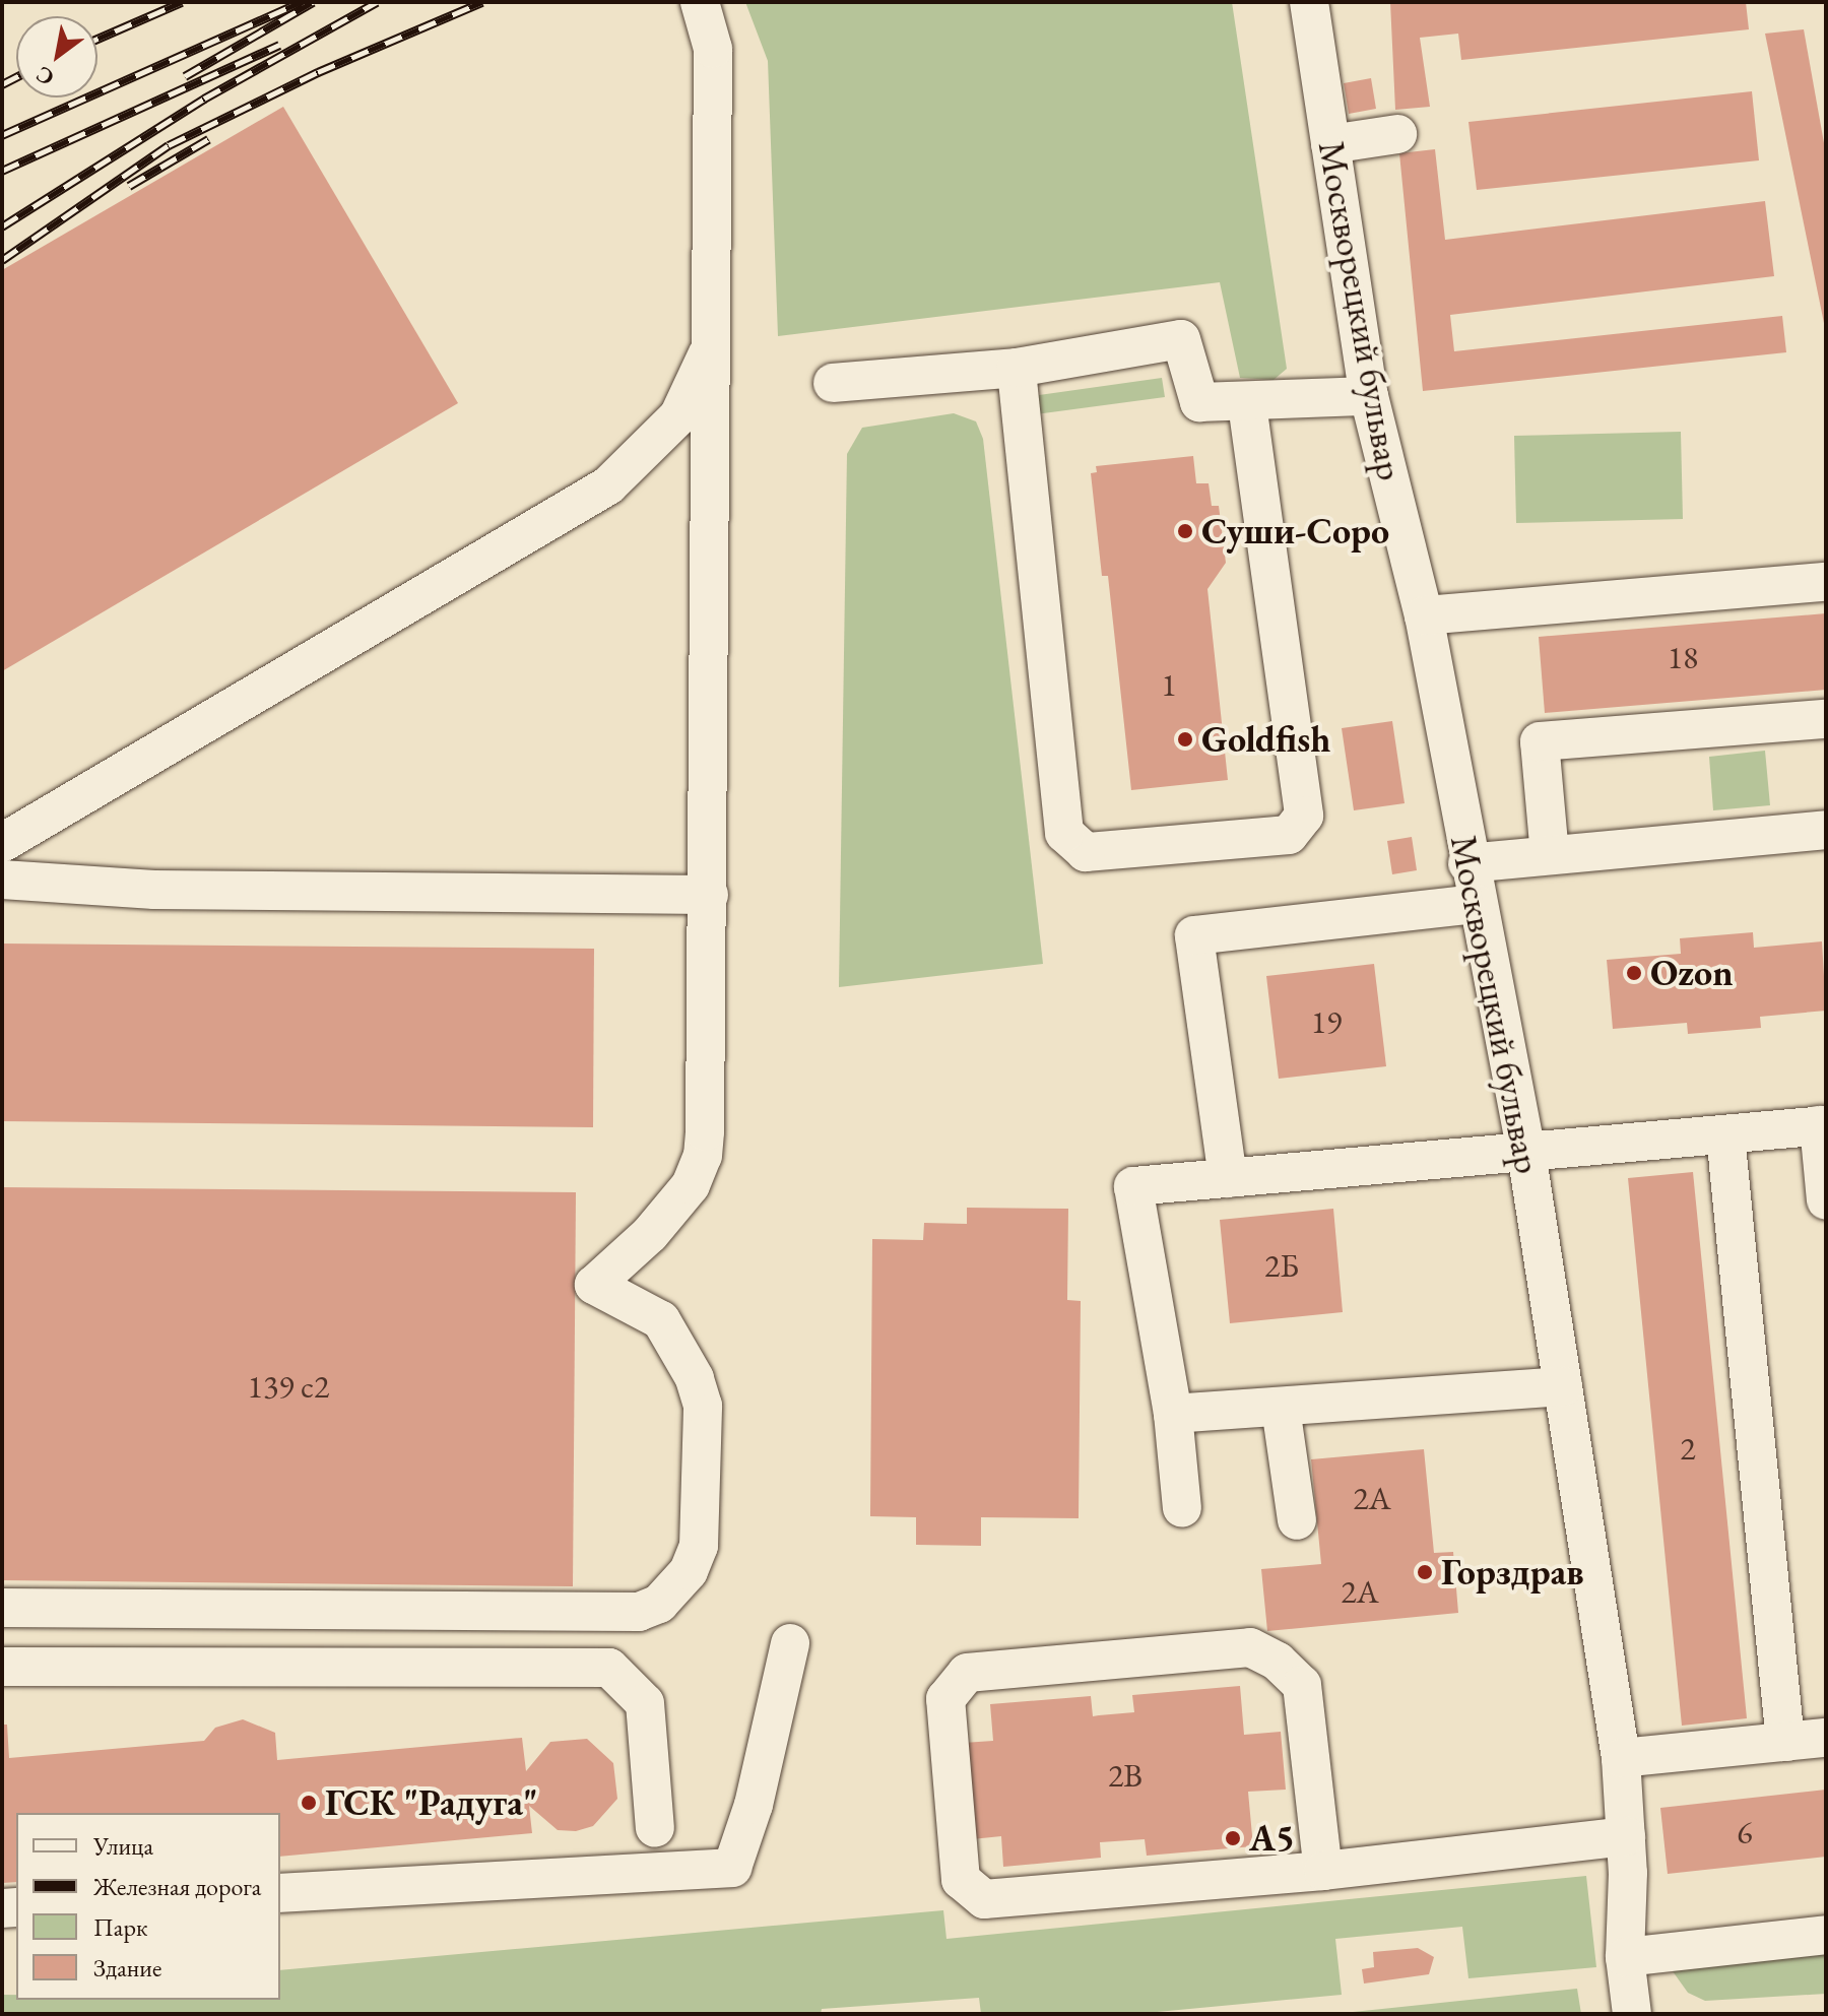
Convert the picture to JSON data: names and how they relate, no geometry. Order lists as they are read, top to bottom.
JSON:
{
  "streets": {
    "street": ["Москворецкий бульвар"]
  },
  "places": [
    "Суши-Соро",
    "Goldfish",
    "Ozon",
    "Горздрав",
    "ГСК \"Радуга\"",
    "А5"
  ],
  "house_numbers": [
    "18",
    "1",
    "19",
    "2Б",
    "139 с2",
    "2",
    "2А",
    "2А",
    "2В",
    "6"
  ],
  "legend": [
    "Улица",
    "Железная дорога",
    "Парк",
    "Здание"
  ],
  "north": "bottom left"
}
